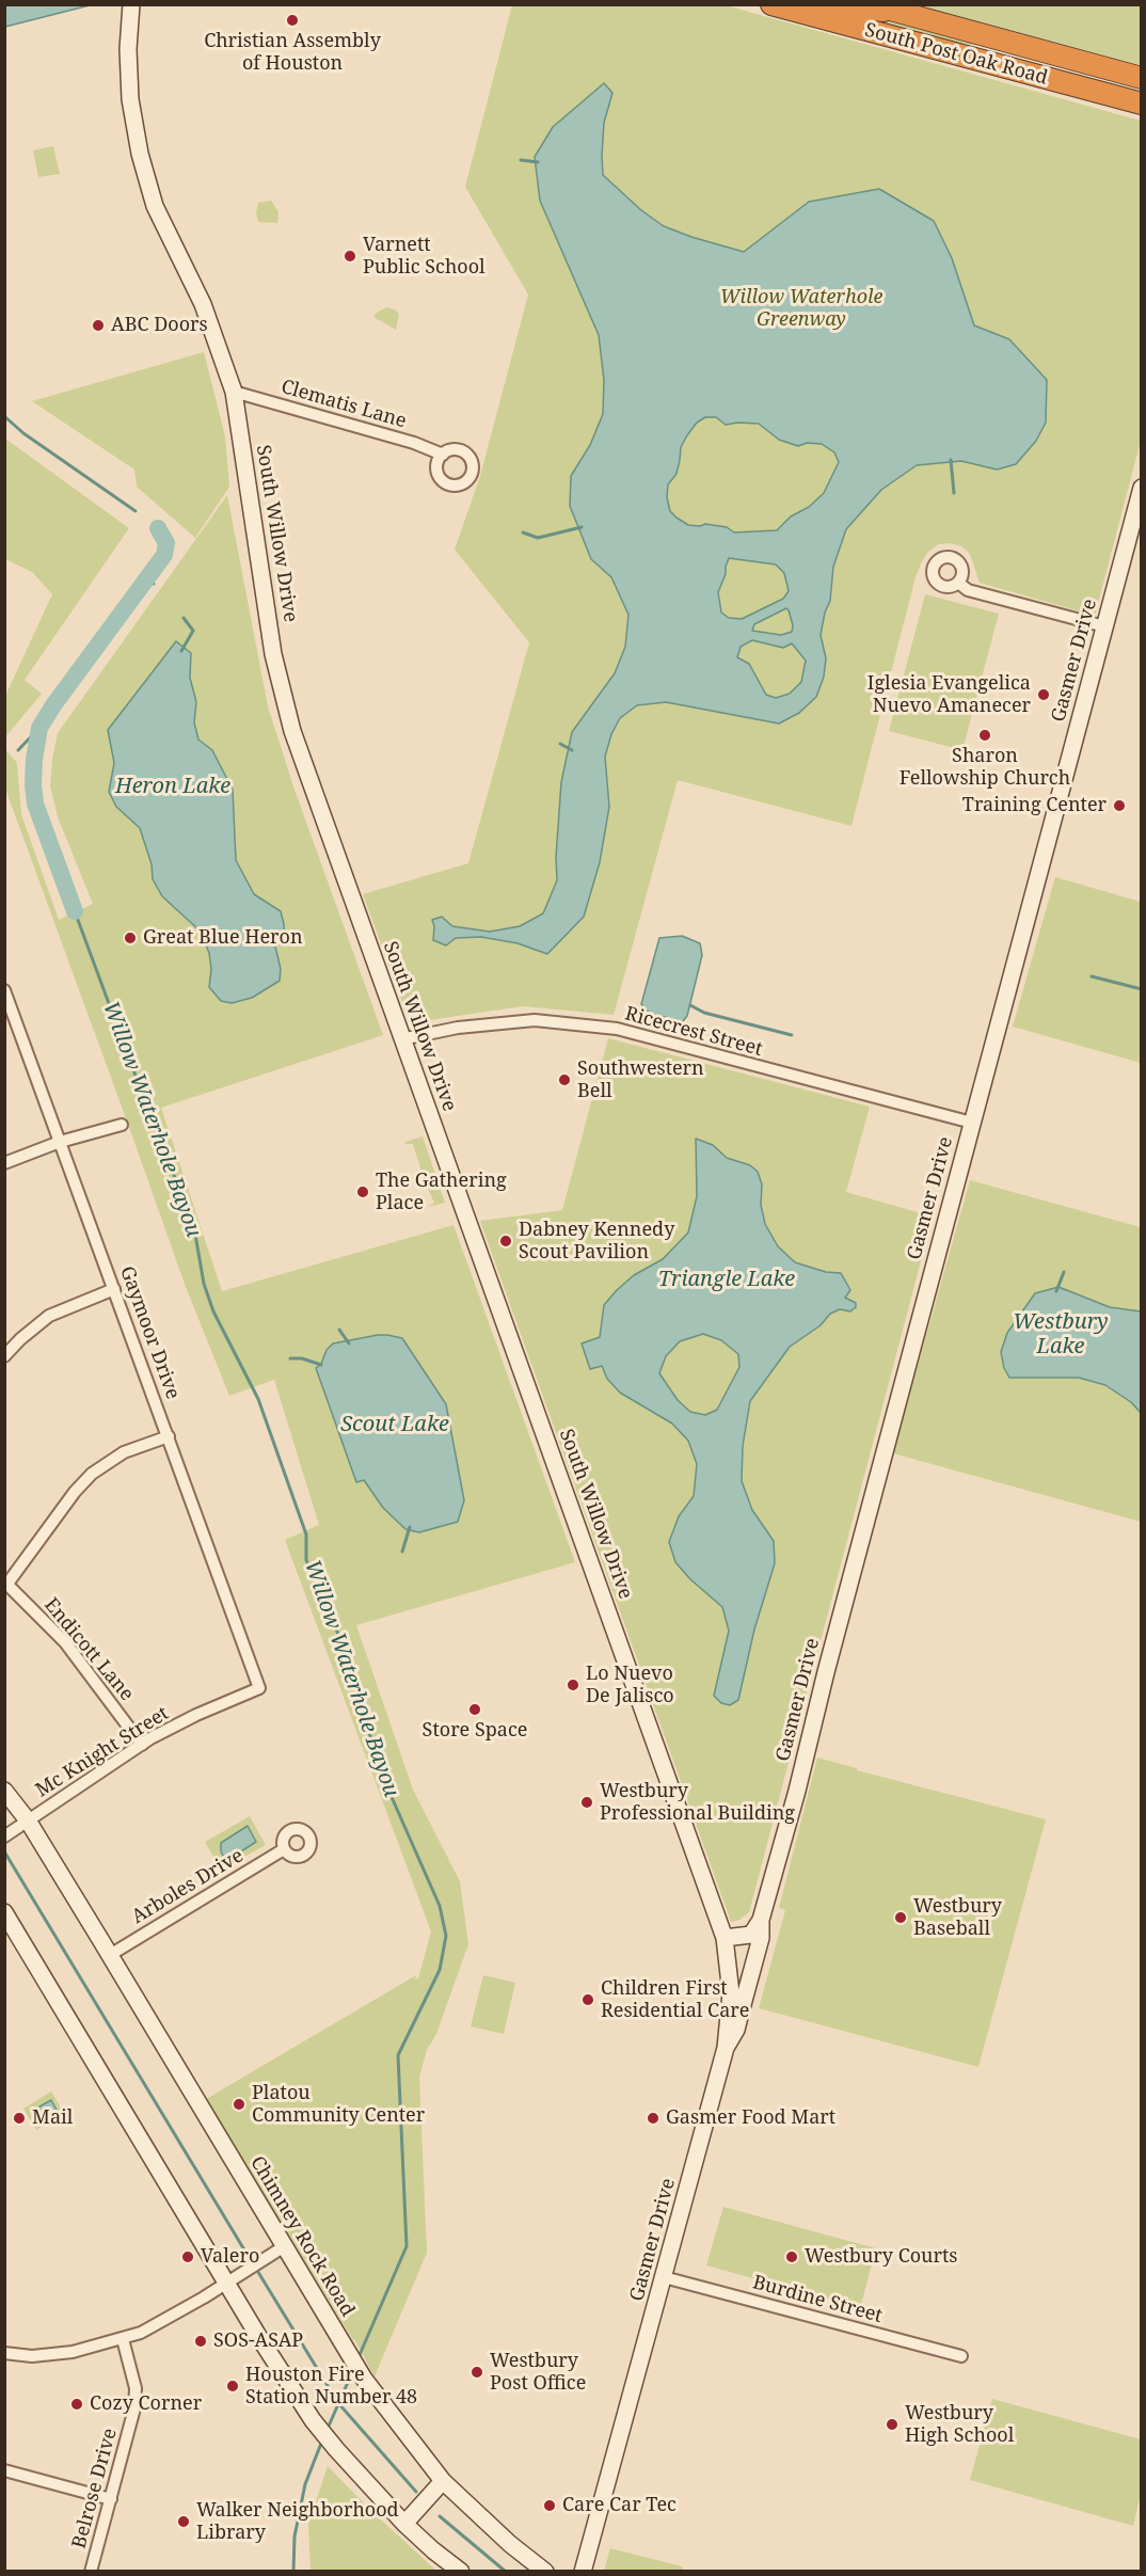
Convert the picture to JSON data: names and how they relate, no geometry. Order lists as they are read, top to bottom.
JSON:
{
  "streets": {
    "highway": ["South Post Oak Road"],
    "street": [
      "Clematis Lane",
      "South Willow Drive",
      "Gasmer Drive",
      "Ricecrest Street",
      "Gaymoor Drive",
      "Endicott Lane",
      "Mc Knight Street",
      "Arboles Drive",
      "Chimney Rock Road",
      "Burdine Street",
      "Belrose Drive"
    ]
  },
  "crossings": [
    ["Clematis Lane", "South Willow Drive"],
    ["South Willow Drive", "Gasmer Drive"],
    ["South Willow Drive", "Ricecrest Street"],
    ["Gasmer Drive", "Ricecrest Street"],
    ["Gasmer Drive", "Burdine Street"],
    ["Gaymoor Drive", "Mc Knight Street"],
    ["Endicott Lane", "Mc Knight Street"],
    ["Mc Knight Street", "Chimney Rock Road"],
    ["Arboles Drive", "Chimney Rock Road"]
  ],
  "water": [
    "Heron Lake",
    "Willow Waterhole Bayou",
    "Triangle Lake",
    "Westbury Lake",
    "Scout Lake"
  ],
  "parks": ["Willow Waterhole Greenway"],
  "places": [
    "Christian Assembly of Houston",
    "Varnett Public School",
    "ABC Doors",
    "Iglesia Evangelica Nuevo Amanecer",
    "Sharon Fellowship Church",
    "Training Center",
    "Great Blue Heron",
    "Southwestern Bell",
    "The Gathering Place",
    "Dabney Kennedy Scout Pavilion",
    "Lo Nuevo De Jalisco",
    "Store Space",
    "Westbury Professional Building",
    "Westbury Baseball",
    "Children First Residential Care",
    "Platou Community Center",
    "Mail",
    "Gasmer Food Mart",
    "Valero",
    "Westbury Courts",
    "SOS-ASAP",
    "Westbury Post Office",
    "Houston Fire Station Number 48",
    "Cozy Corner",
    "Westbury High School",
    "Care Car Tec",
    "Walker Neighborhood Library"
  ]
}
